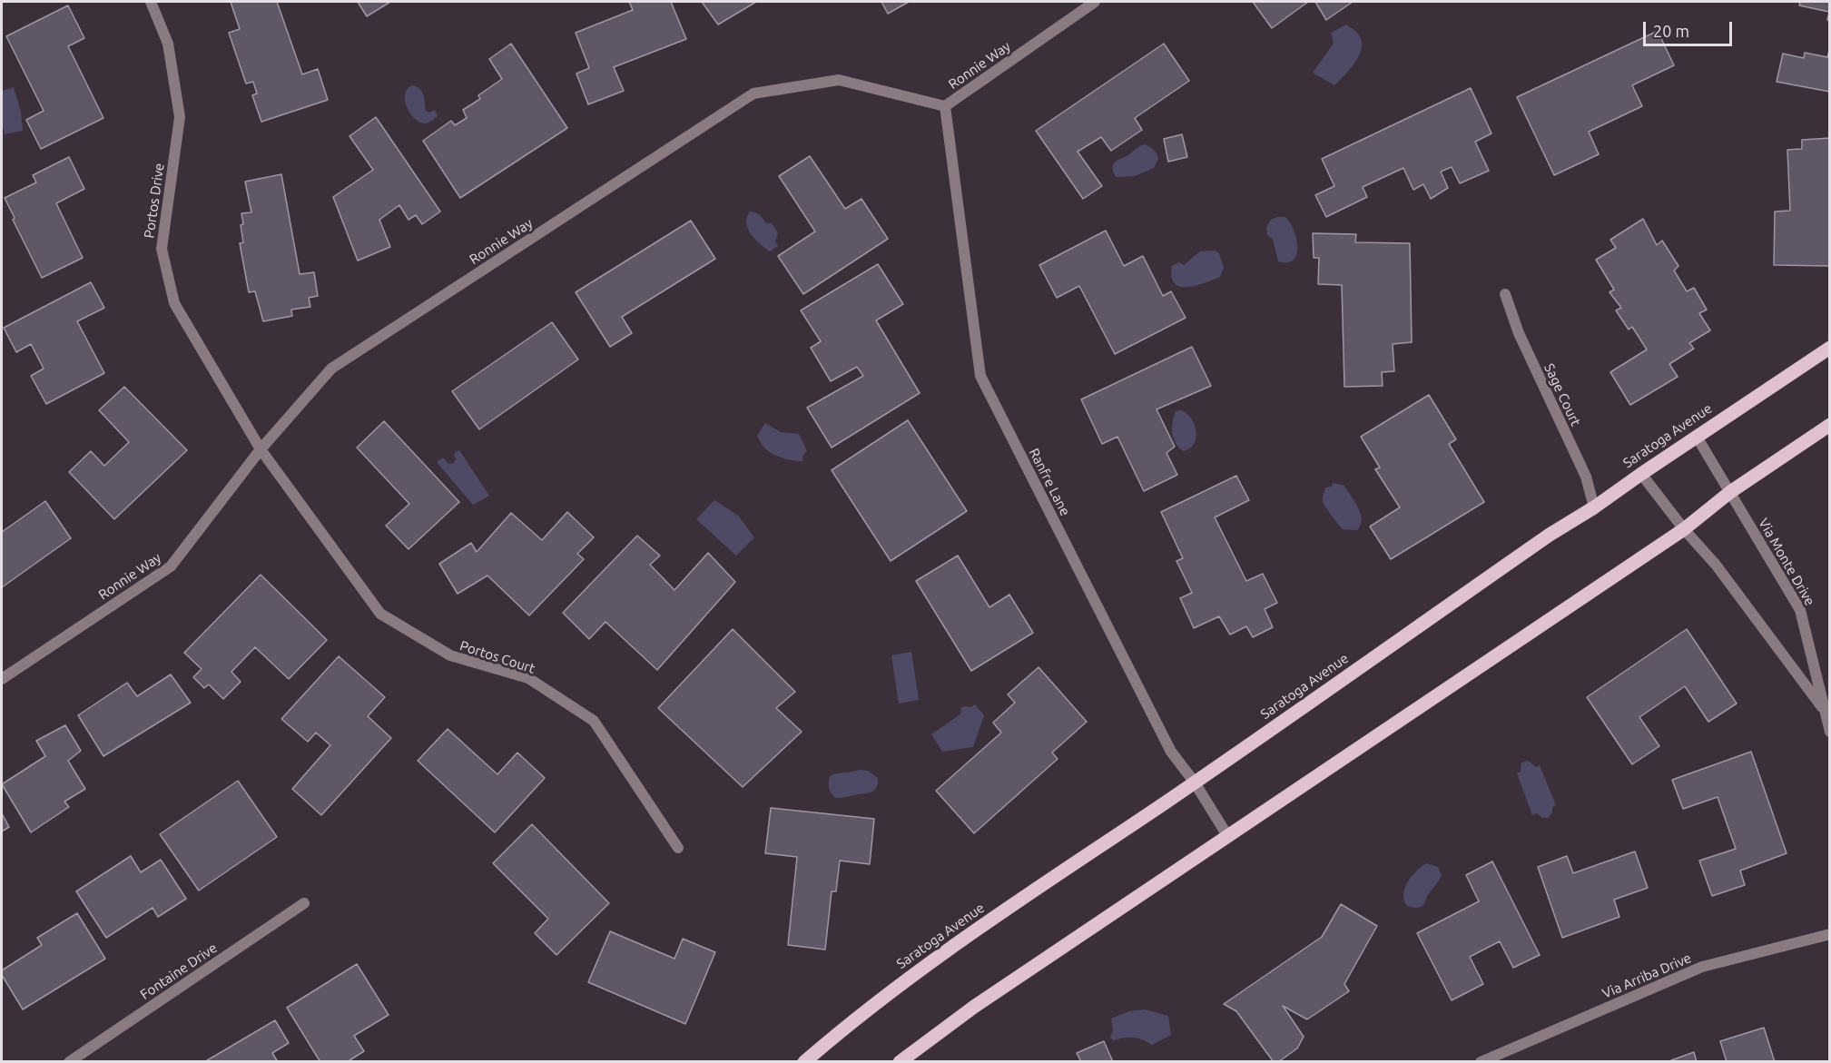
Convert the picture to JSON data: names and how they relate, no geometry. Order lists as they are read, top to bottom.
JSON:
{
  "streets": {
    "main road": ["Saratoga Avenue"],
    "street": [
      "Ronnie Way",
      "Portos Drive",
      "Sage Court",
      "Ranfre Lane",
      "Via Monte Drive",
      "Portos Court",
      "Fontaine Drive",
      "Via Arriba Drive"
    ]
  },
  "crossings": [
    ["Ronnie Way", "Portos Drive"],
    ["Ronnie Way", "Ranfre Lane"],
    ["Ronnie Way", "Portos Court"],
    ["Portos Drive", "Portos Court"],
    ["Sage Court", "Saratoga Avenue"],
    ["Saratoga Avenue", "Ranfre Lane"],
    ["Saratoga Avenue", "Via Monte Drive"]
  ],
  "scale_bar": "20 m"
}
